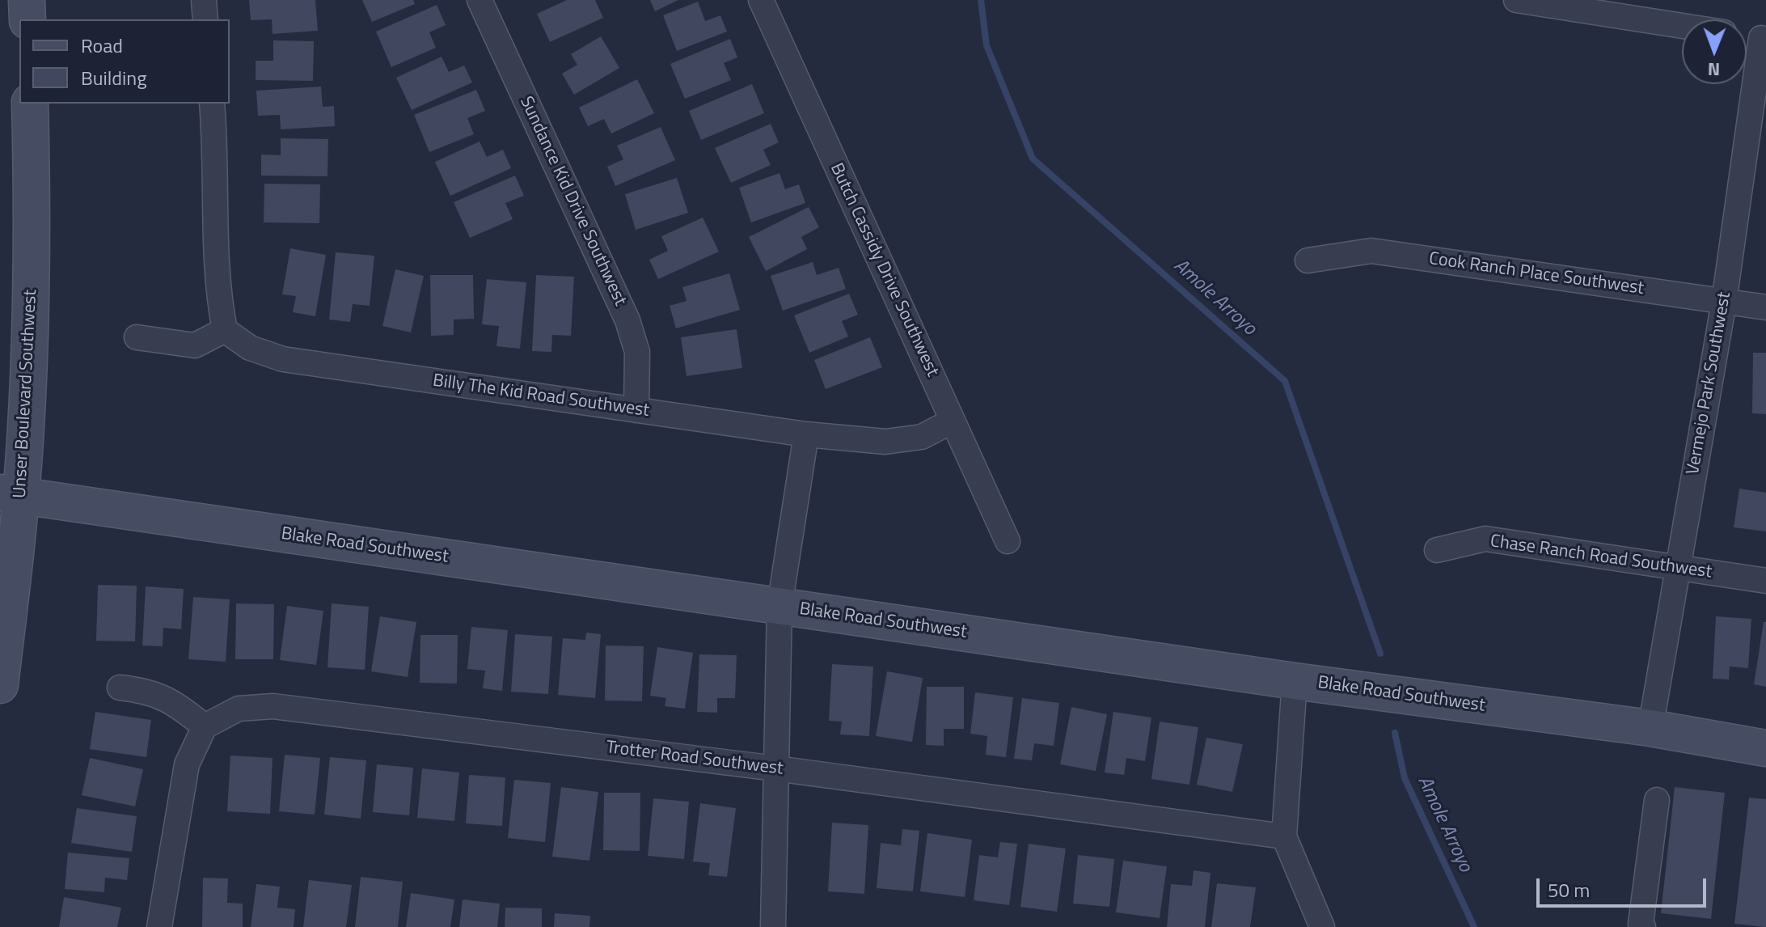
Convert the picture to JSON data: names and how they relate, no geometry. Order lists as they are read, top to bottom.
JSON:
{
  "streets": {
    "street": [
      "Sundance Kid Drive Southwest",
      "Butch Cassidy Drive Southwest",
      "Cook Ranch Place Southwest",
      "Vermejo Park Southwest",
      "Unser Boulevard Southwest",
      "Billy The Kid Road Southwest",
      "Blake Road Southwest",
      "Chase Ranch Road Southwest",
      "Trotter Road Southwest"
    ]
  },
  "crossings": [
    ["Sundance Kid Drive Southwest", "Billy The Kid Road Southwest"],
    ["Butch Cassidy Drive Southwest", "Billy The Kid Road Southwest"],
    ["Cook Ranch Place Southwest", "Vermejo Park Southwest"],
    ["Vermejo Park Southwest", "Blake Road Southwest"],
    ["Vermejo Park Southwest", "Chase Ranch Road Southwest"],
    ["Unser Boulevard Southwest", "Blake Road Southwest"]
  ],
  "water": ["Amole Arroyo"],
  "legend": ["Road", "Building"],
  "scale_bar": "50 m",
  "north": "bottom"
}
